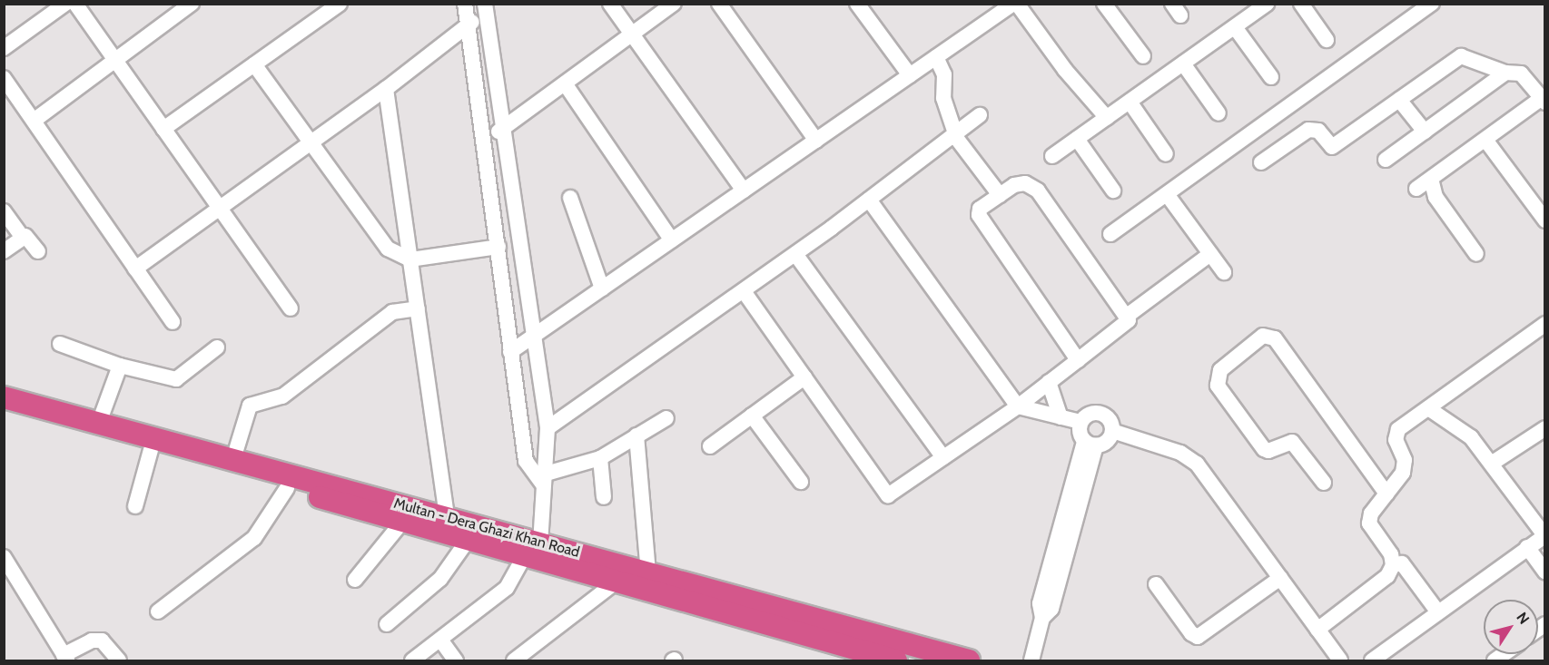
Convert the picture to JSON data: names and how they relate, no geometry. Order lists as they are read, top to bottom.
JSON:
{
  "streets": {
    "highway": ["Multan - Dera Ghazi Khan Road"]
  },
  "north": "top right"
}
